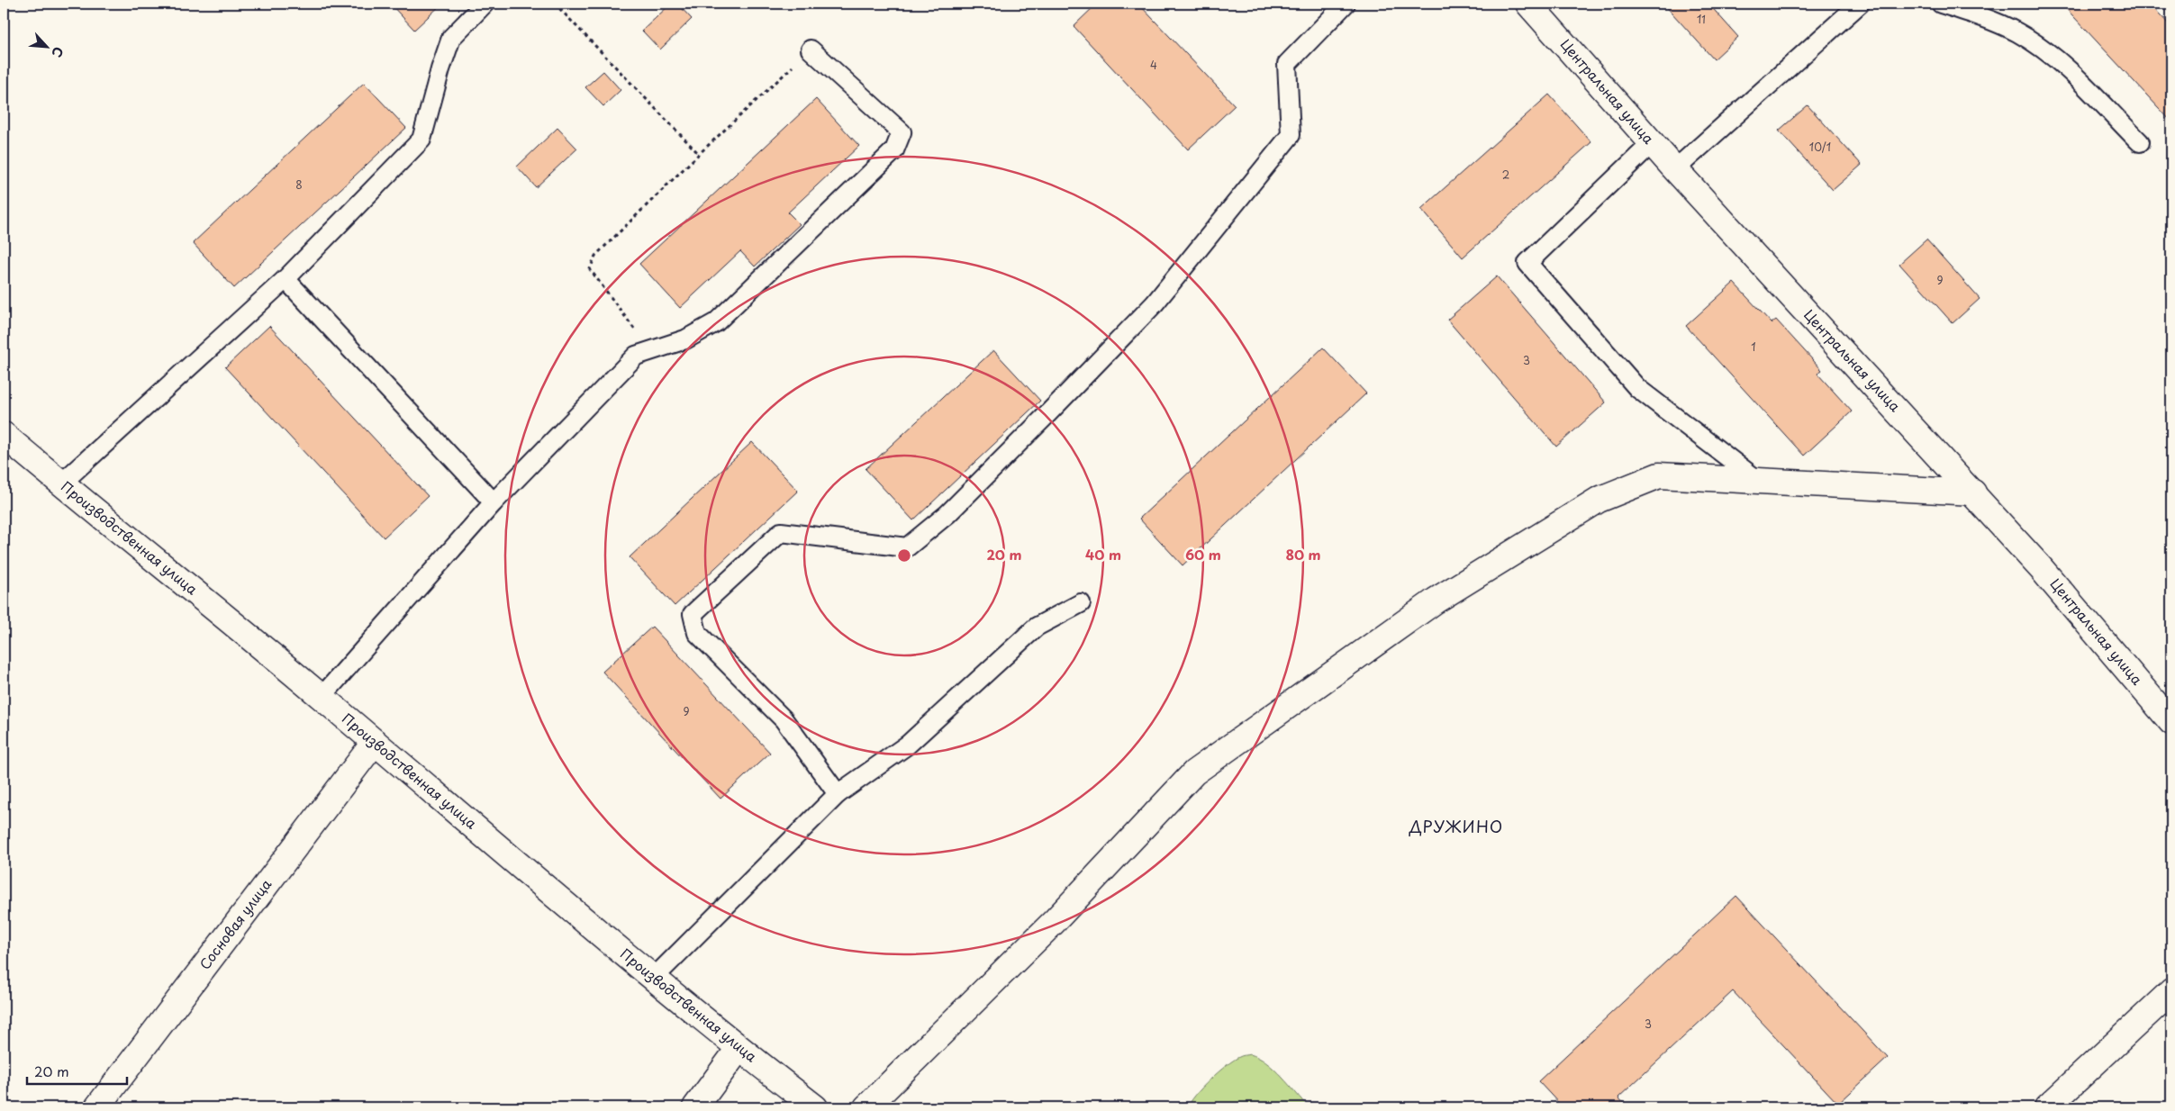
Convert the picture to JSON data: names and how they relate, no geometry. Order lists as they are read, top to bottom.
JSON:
{
  "streets": {
    "street": ["Центральная улица", "Производственная улица", "Сосновая улица"]
  },
  "crossings": [
    ["Производственная улица", "Сосновая улица"]
  ],
  "districts": ["ДРУЖИНО"],
  "house_numbers": [
    "11",
    "4",
    "10/1",
    "2",
    "8",
    "9",
    "1",
    "3",
    "9",
    "3"
  ],
  "scale_bar": "20 m",
  "north": "bottom right",
  "rings": [
    "20 m",
    "40 m",
    "60 m",
    "80 m"
  ]
}
